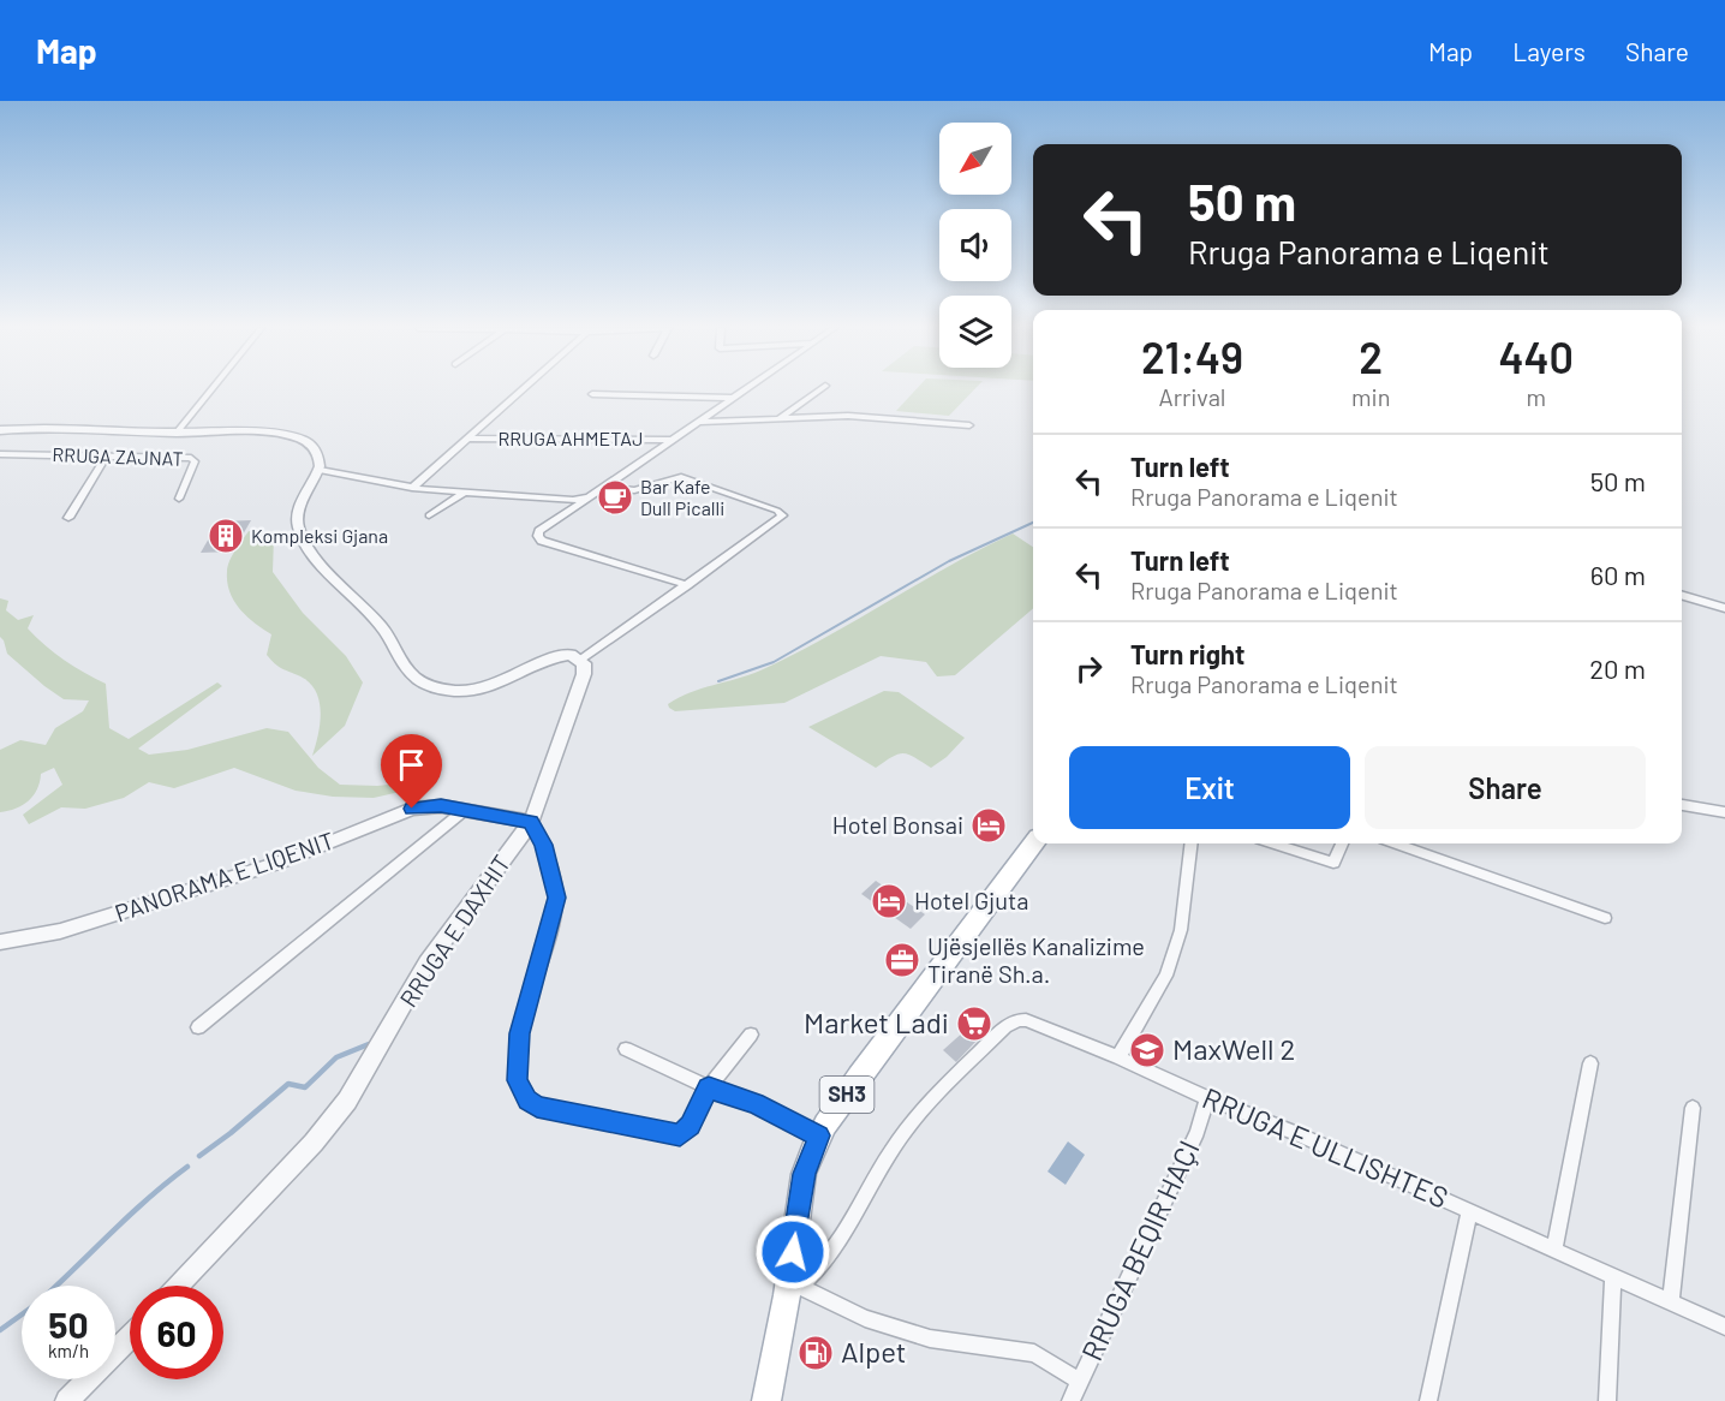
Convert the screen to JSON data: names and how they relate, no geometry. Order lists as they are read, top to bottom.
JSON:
{
  "streets": {
    "main road": ["SH3"],
    "street": [
      "RRUGA AHMETAJ",
      "RRUGA ZAJNAT",
      "PANORAMA E LIQENIT",
      "RRUGA E DAXHIT",
      "RRUGA E ULLISHTES",
      "RRUGA BEQIR HAÇI"
    ]
  },
  "crossings": [
    ["PANORAMA E LIQENIT", "RRUGA E DAXHIT"],
    ["SH3", "RRUGA E ULLISHTES"],
    ["RRUGA E ULLISHTES", "RRUGA BEQIR HAÇI"]
  ],
  "places": {
    "cafe": ["Bar Kafe Dull Picalli"],
    "building": ["Kompleksi Gjana"],
    "hotel": ["Hotel Bonsai", "Hotel Gjuta"],
    "office": ["Ujësjellës Kanalizime Tiranë Sh.a."],
    "supermarket": ["Market Ladi"],
    "school or university": ["MaxWell 2"],
    "fuel station": ["Alpet"]
  },
  "north": "bottom left",
  "page": {
    "header": "Map",
    "nav": ["Map", "Layers", "Share"],
    "turn": ["50 m", "Rruga Panorama e Liqenit"],
    "eta": [
      "21:49",
      "Arrival",
      "2",
      "min",
      "440",
      "m"
    ],
    "list": [
      {
        "name": "Turn left",
        "note": "Rruga Panorama e Liqenit",
        "value": "50 m"
      },
      {
        "name": "Turn left",
        "note": "Rruga Panorama e Liqenit",
        "value": "60 m"
      },
      {
        "name": "Turn right",
        "note": "Rruga Panorama e Liqenit",
        "value": "20 m"
      }
    ],
    "buttons": ["Exit", "Share"],
    "speed": "50 km/h",
    "limit": "60"
  }
}
